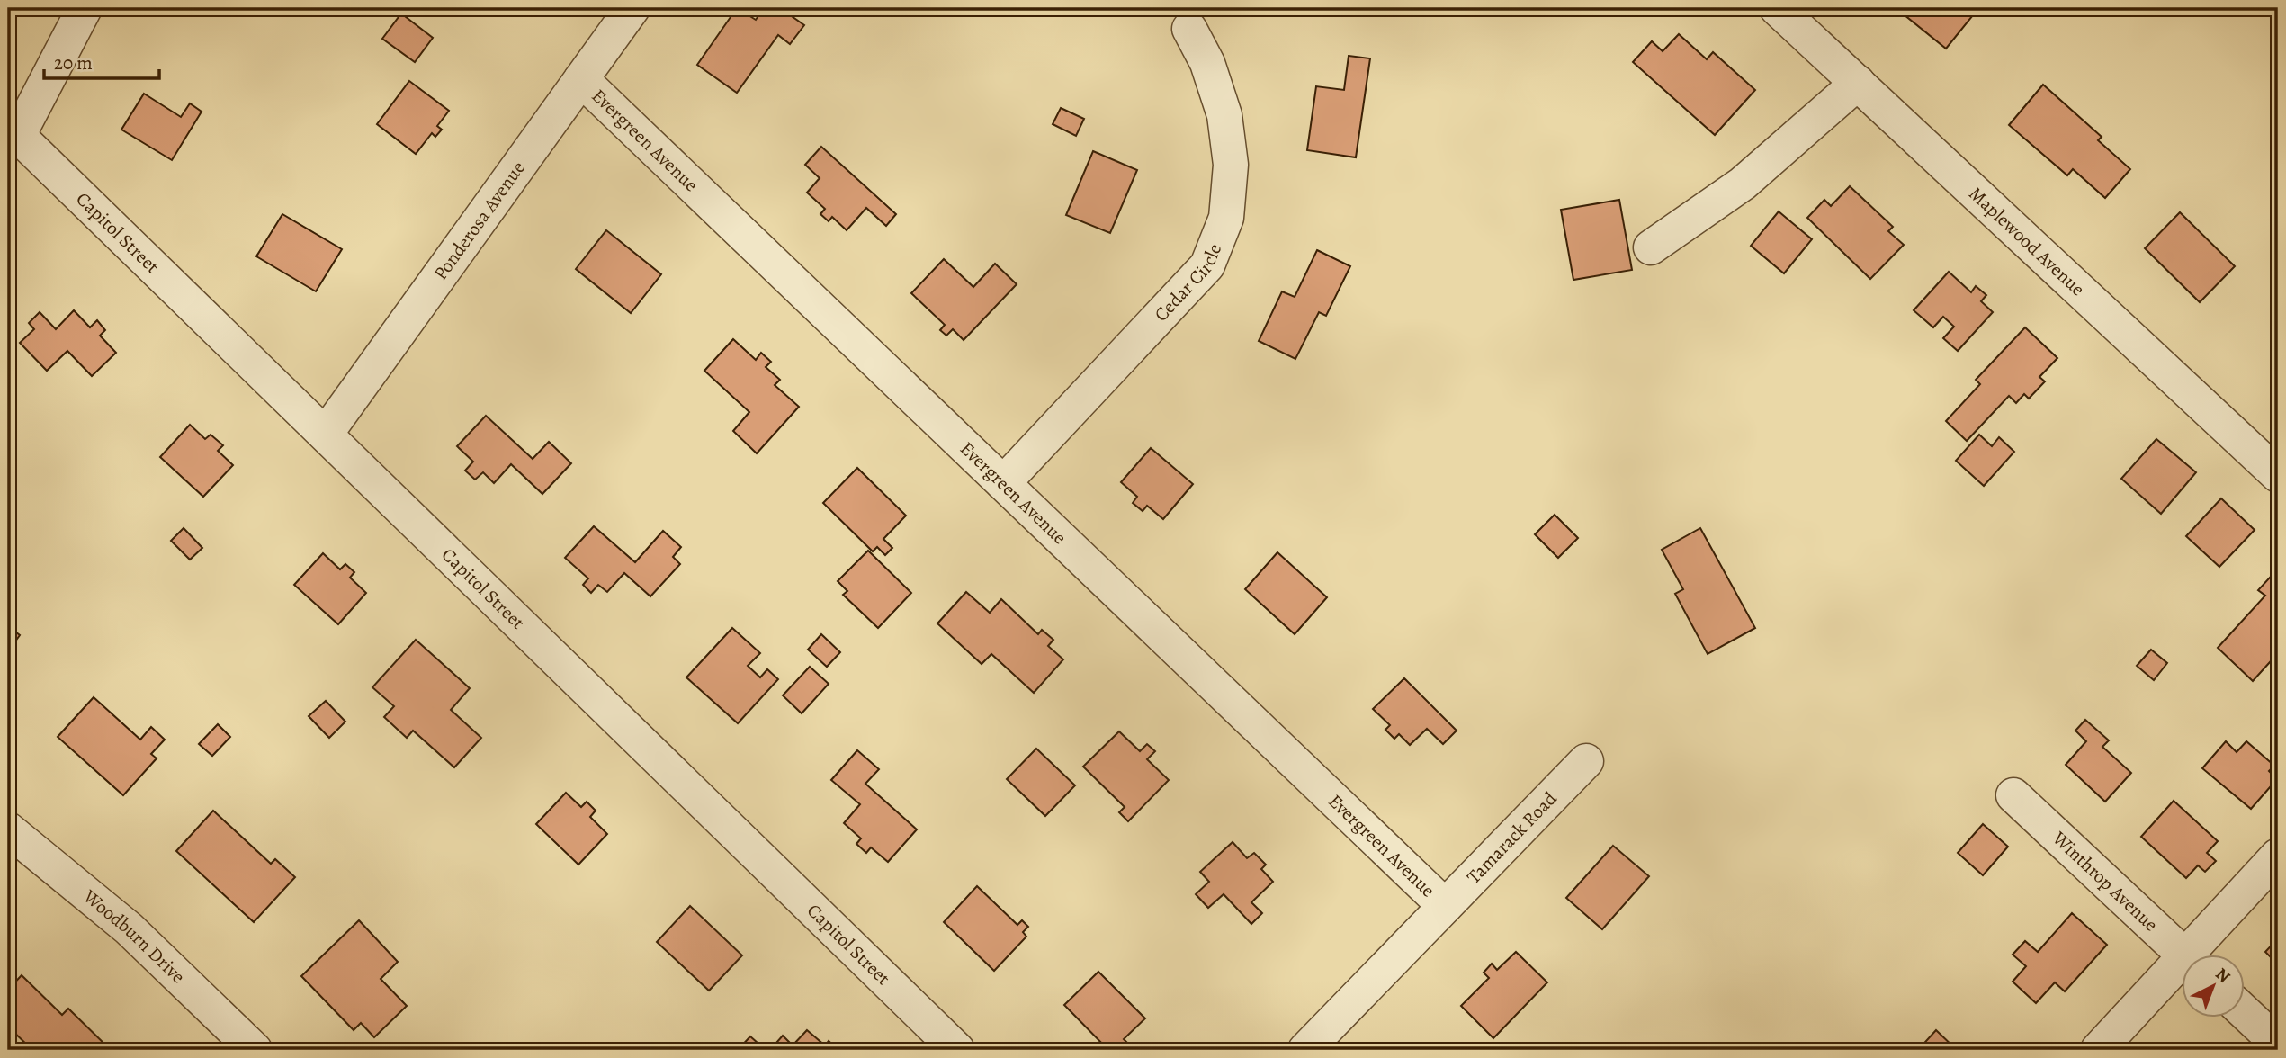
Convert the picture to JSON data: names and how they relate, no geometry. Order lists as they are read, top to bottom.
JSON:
{
  "streets": {
    "street": [
      "Evergreen Avenue",
      "Ponderosa Avenue",
      "Capitol Street",
      "Maplewood Avenue",
      "Cedar Circle",
      "Tamarack Road",
      "Winthrop Avenue",
      "Woodburn Drive"
    ]
  },
  "crossings": [
    ["Evergreen Avenue", "Ponderosa Avenue"],
    ["Evergreen Avenue", "Cedar Circle"],
    ["Evergreen Avenue", "Tamarack Road"],
    ["Ponderosa Avenue", "Capitol Street"]
  ],
  "scale_bar": "20 m",
  "north": "top right"
}
